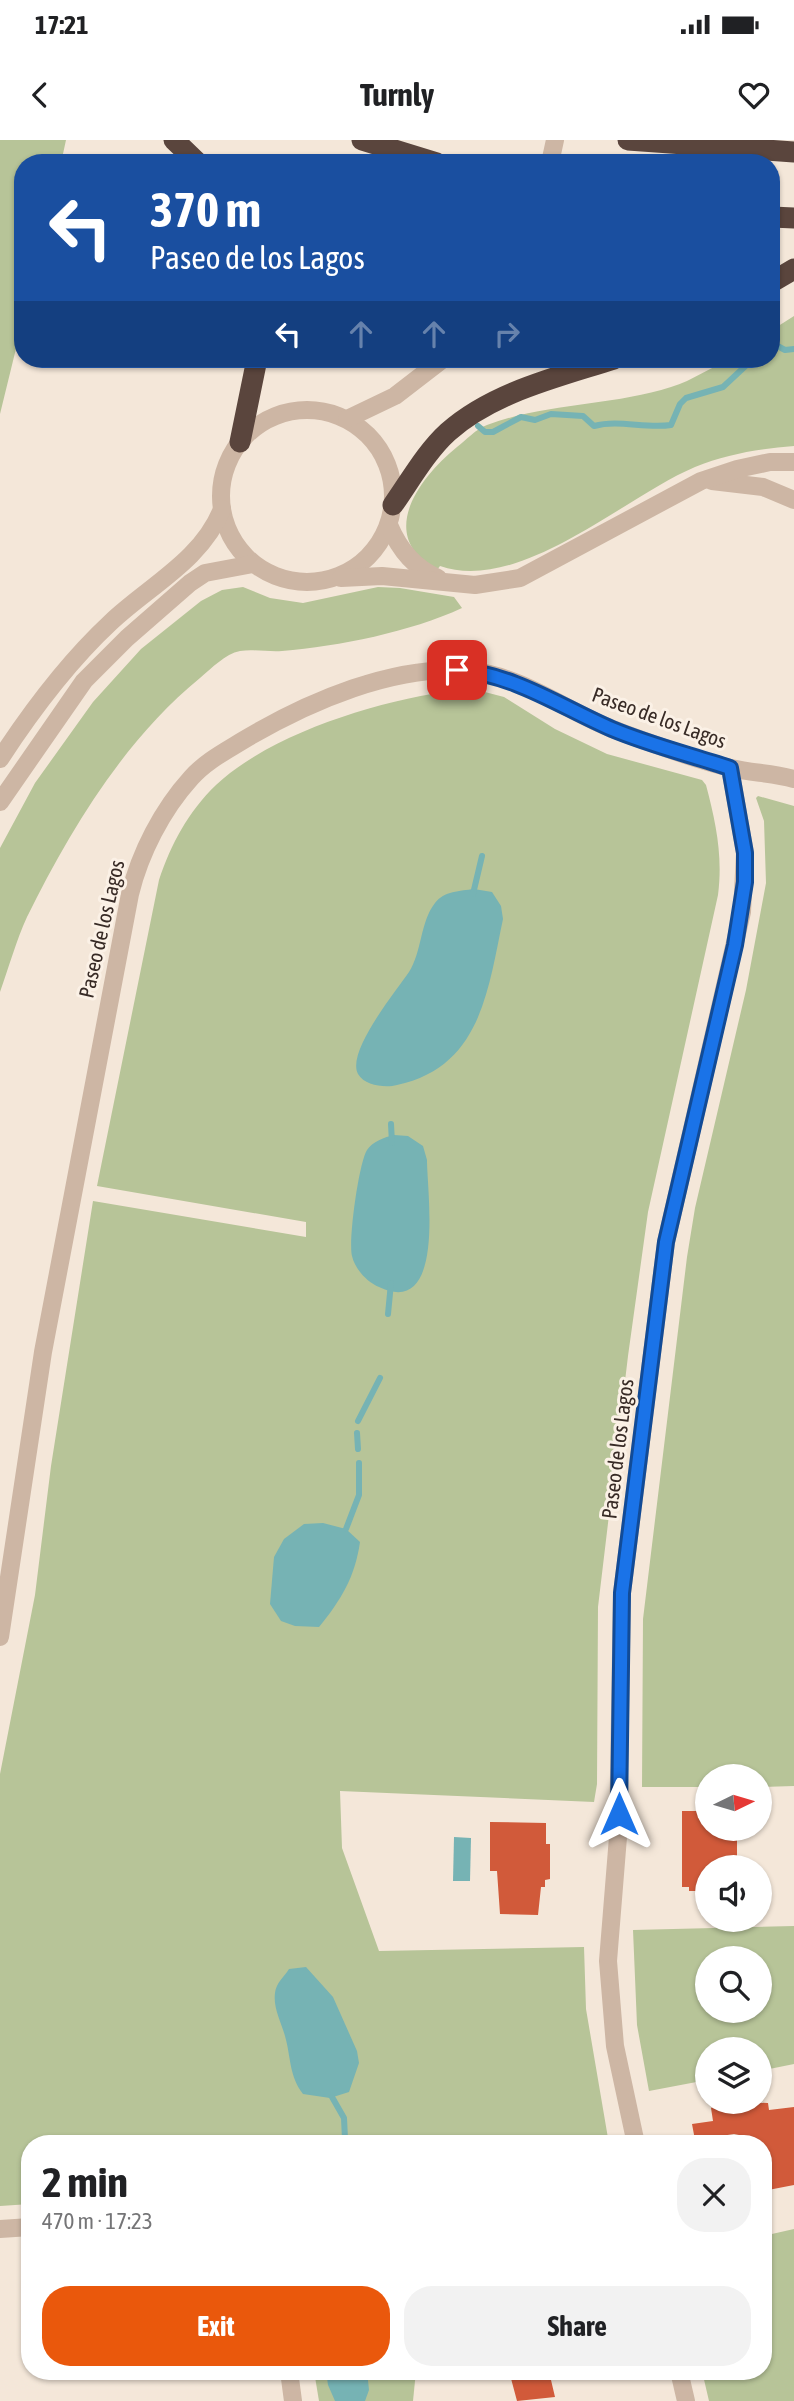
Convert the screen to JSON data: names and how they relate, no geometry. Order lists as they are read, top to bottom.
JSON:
{
  "streets": {
    "street": ["Paseo de los Lagos"]
  },
  "north": "right",
  "page": {
    "status": "17:21",
    "header": "Turnly",
    "turn": ["370 m", "Paseo de los Lagos"],
    "heading": ["2 min", "470 m · 17:23"],
    "buttons": ["Exit", "Share"]
  }
}
